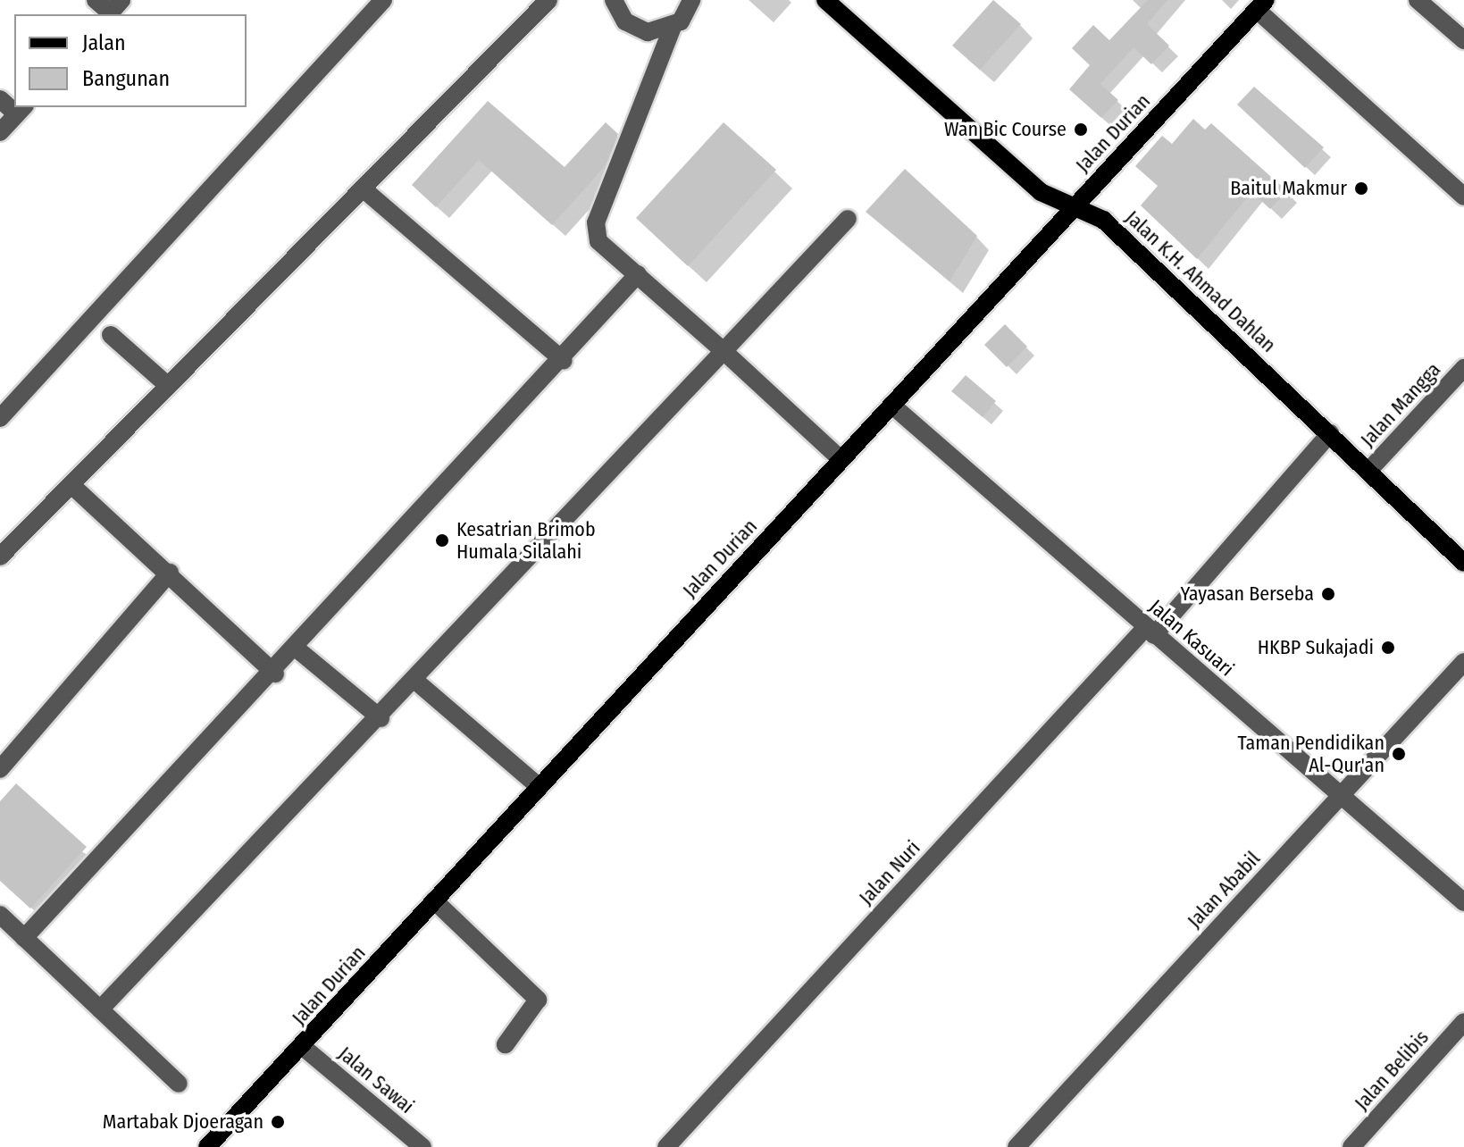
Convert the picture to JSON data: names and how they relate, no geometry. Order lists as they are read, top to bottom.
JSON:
{
  "streets": {
    "main road": ["Jalan Durian", "Jalan K.H. Ahmad Dahlan"],
    "street": [
      "Jalan Mangga",
      "Jalan Kasuari",
      "Jalan Nuri",
      "Jalan Ababil",
      "Jalan Belibis",
      "Jalan Sawai"
    ]
  },
  "crossings": [
    ["Jalan Durian", "Jalan K.H. Ahmad Dahlan"],
    ["Jalan Durian", "Jalan Kasuari"],
    ["Jalan Durian", "Jalan Sawai"],
    ["Jalan K.H. Ahmad Dahlan", "Jalan Mangga"],
    ["Jalan K.H. Ahmad Dahlan", "Jalan Nuri"],
    ["Jalan Kasuari", "Jalan Nuri"],
    ["Jalan Kasuari", "Jalan Ababil"]
  ],
  "places": [
    "Wan Bic Course",
    "Baitul Makmur",
    "Kesatrian Brimob Humala Silalahi",
    "Yayasan Berseba",
    "HKBP Sukajadi",
    "Taman Pendidikan Al-Qur'an",
    "Martabak Djoeragan"
  ],
  "legend": ["Jalan", "Bangunan"]
}
